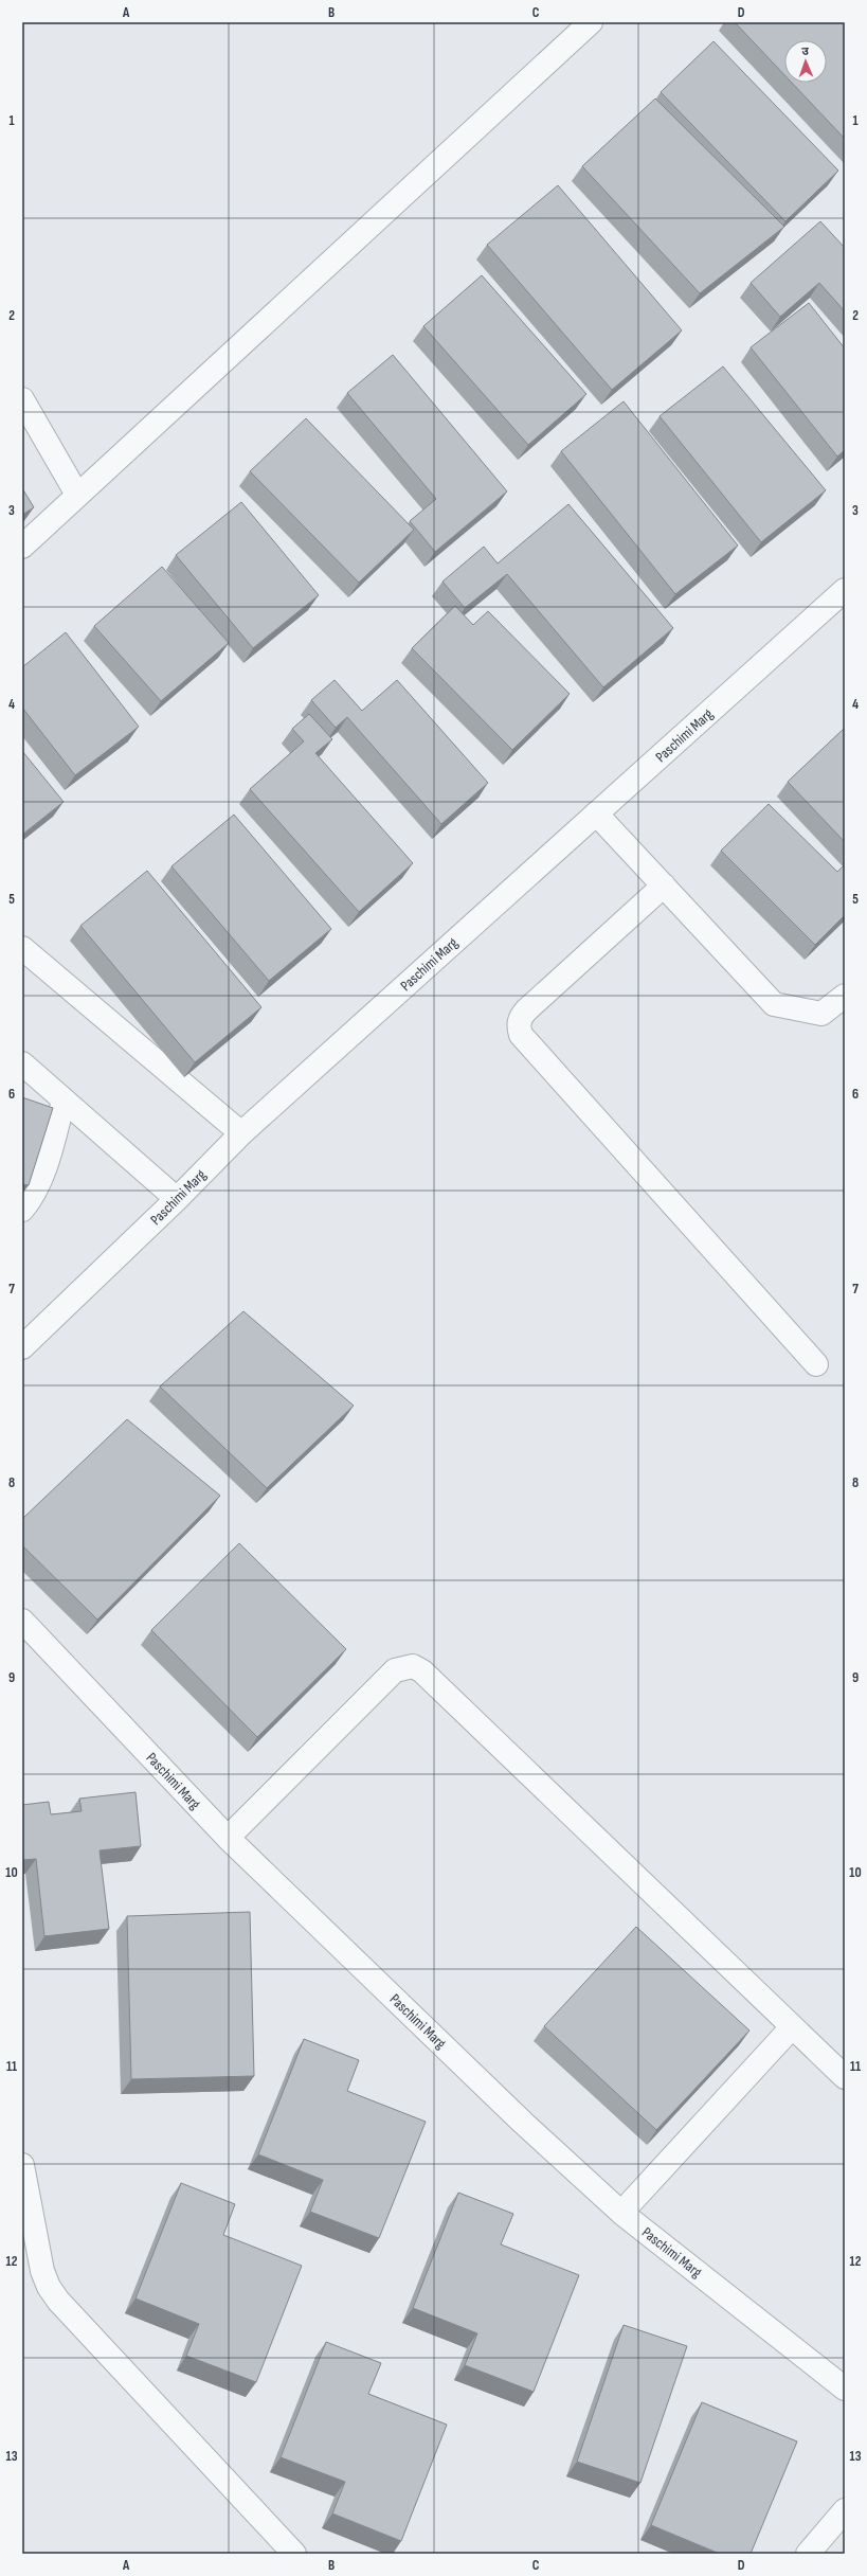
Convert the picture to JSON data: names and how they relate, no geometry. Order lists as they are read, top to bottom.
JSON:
{
  "streets": {
    "street": ["Paschimi Marg"]
  },
  "north": "top",
  "grid": {
    "columns": [
      "A",
      "B",
      "C",
      "D"
    ],
    "rows": [
      "1",
      "2",
      "3",
      "4",
      "5",
      "6",
      "7",
      "8",
      "9",
      "10",
      "11",
      "12",
      "13"
    ]
  }
}
